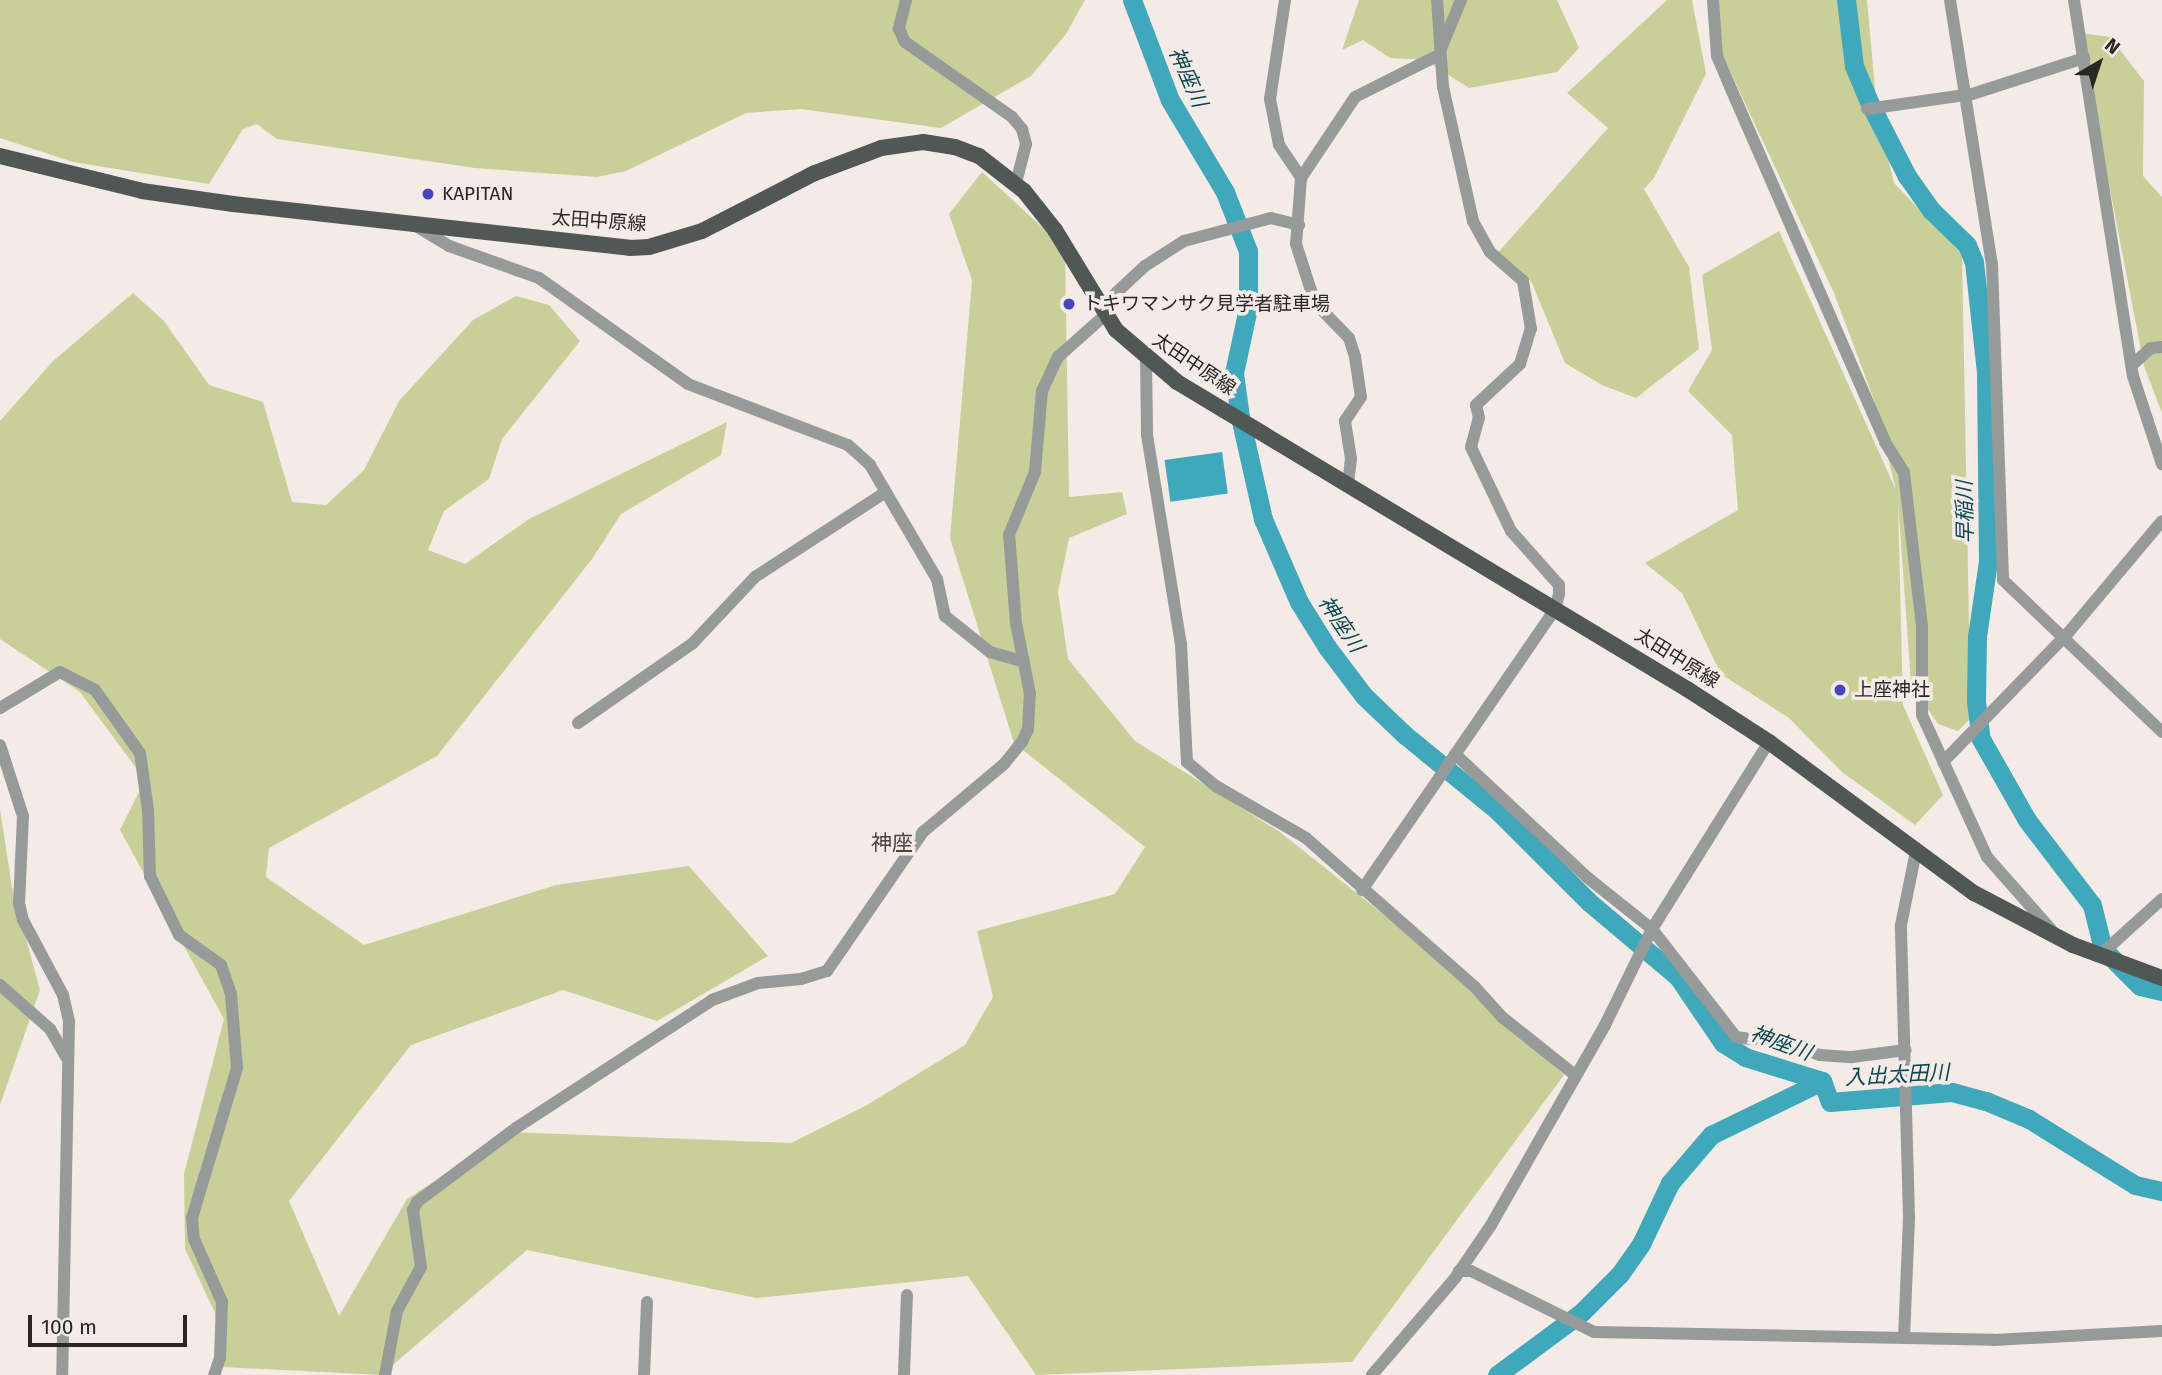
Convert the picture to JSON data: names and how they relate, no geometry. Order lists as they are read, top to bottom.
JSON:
{
  "streets": {
    "main road": ["太田中原線"]
  },
  "districts": ["神座"],
  "water": ["神座川", "早稲川", "入出太田川"],
  "places": ["KAPITAN", "トキワマンサク見学者駐車場", "上座神社"],
  "scale_bar": "100 m",
  "north": "top right"
}
